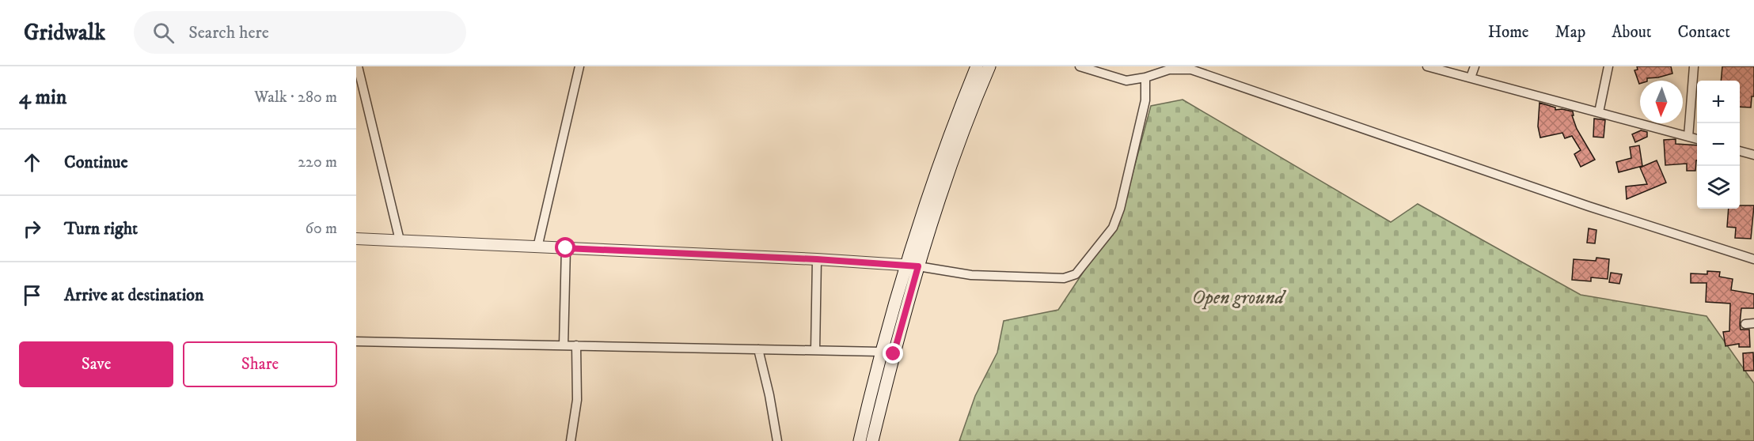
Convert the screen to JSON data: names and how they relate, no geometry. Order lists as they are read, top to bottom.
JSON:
{
  "parks": ["Open ground"],
  "north": "bottom",
  "page": {
    "header": "Gridwalk",
    "search": "Search here",
    "nav": [
      "Home",
      "Map",
      "About",
      "Contact"
    ],
    "heading": ["4 min", "Walk · 280 m"],
    "map_buttons": ["+", "−"],
    "list": [
      ["Continue", "220 m"],
      ["Turn right", "60 m"],
      "Arrive at destination"
    ],
    "buttons": ["Save", "Share"]
  }
}
